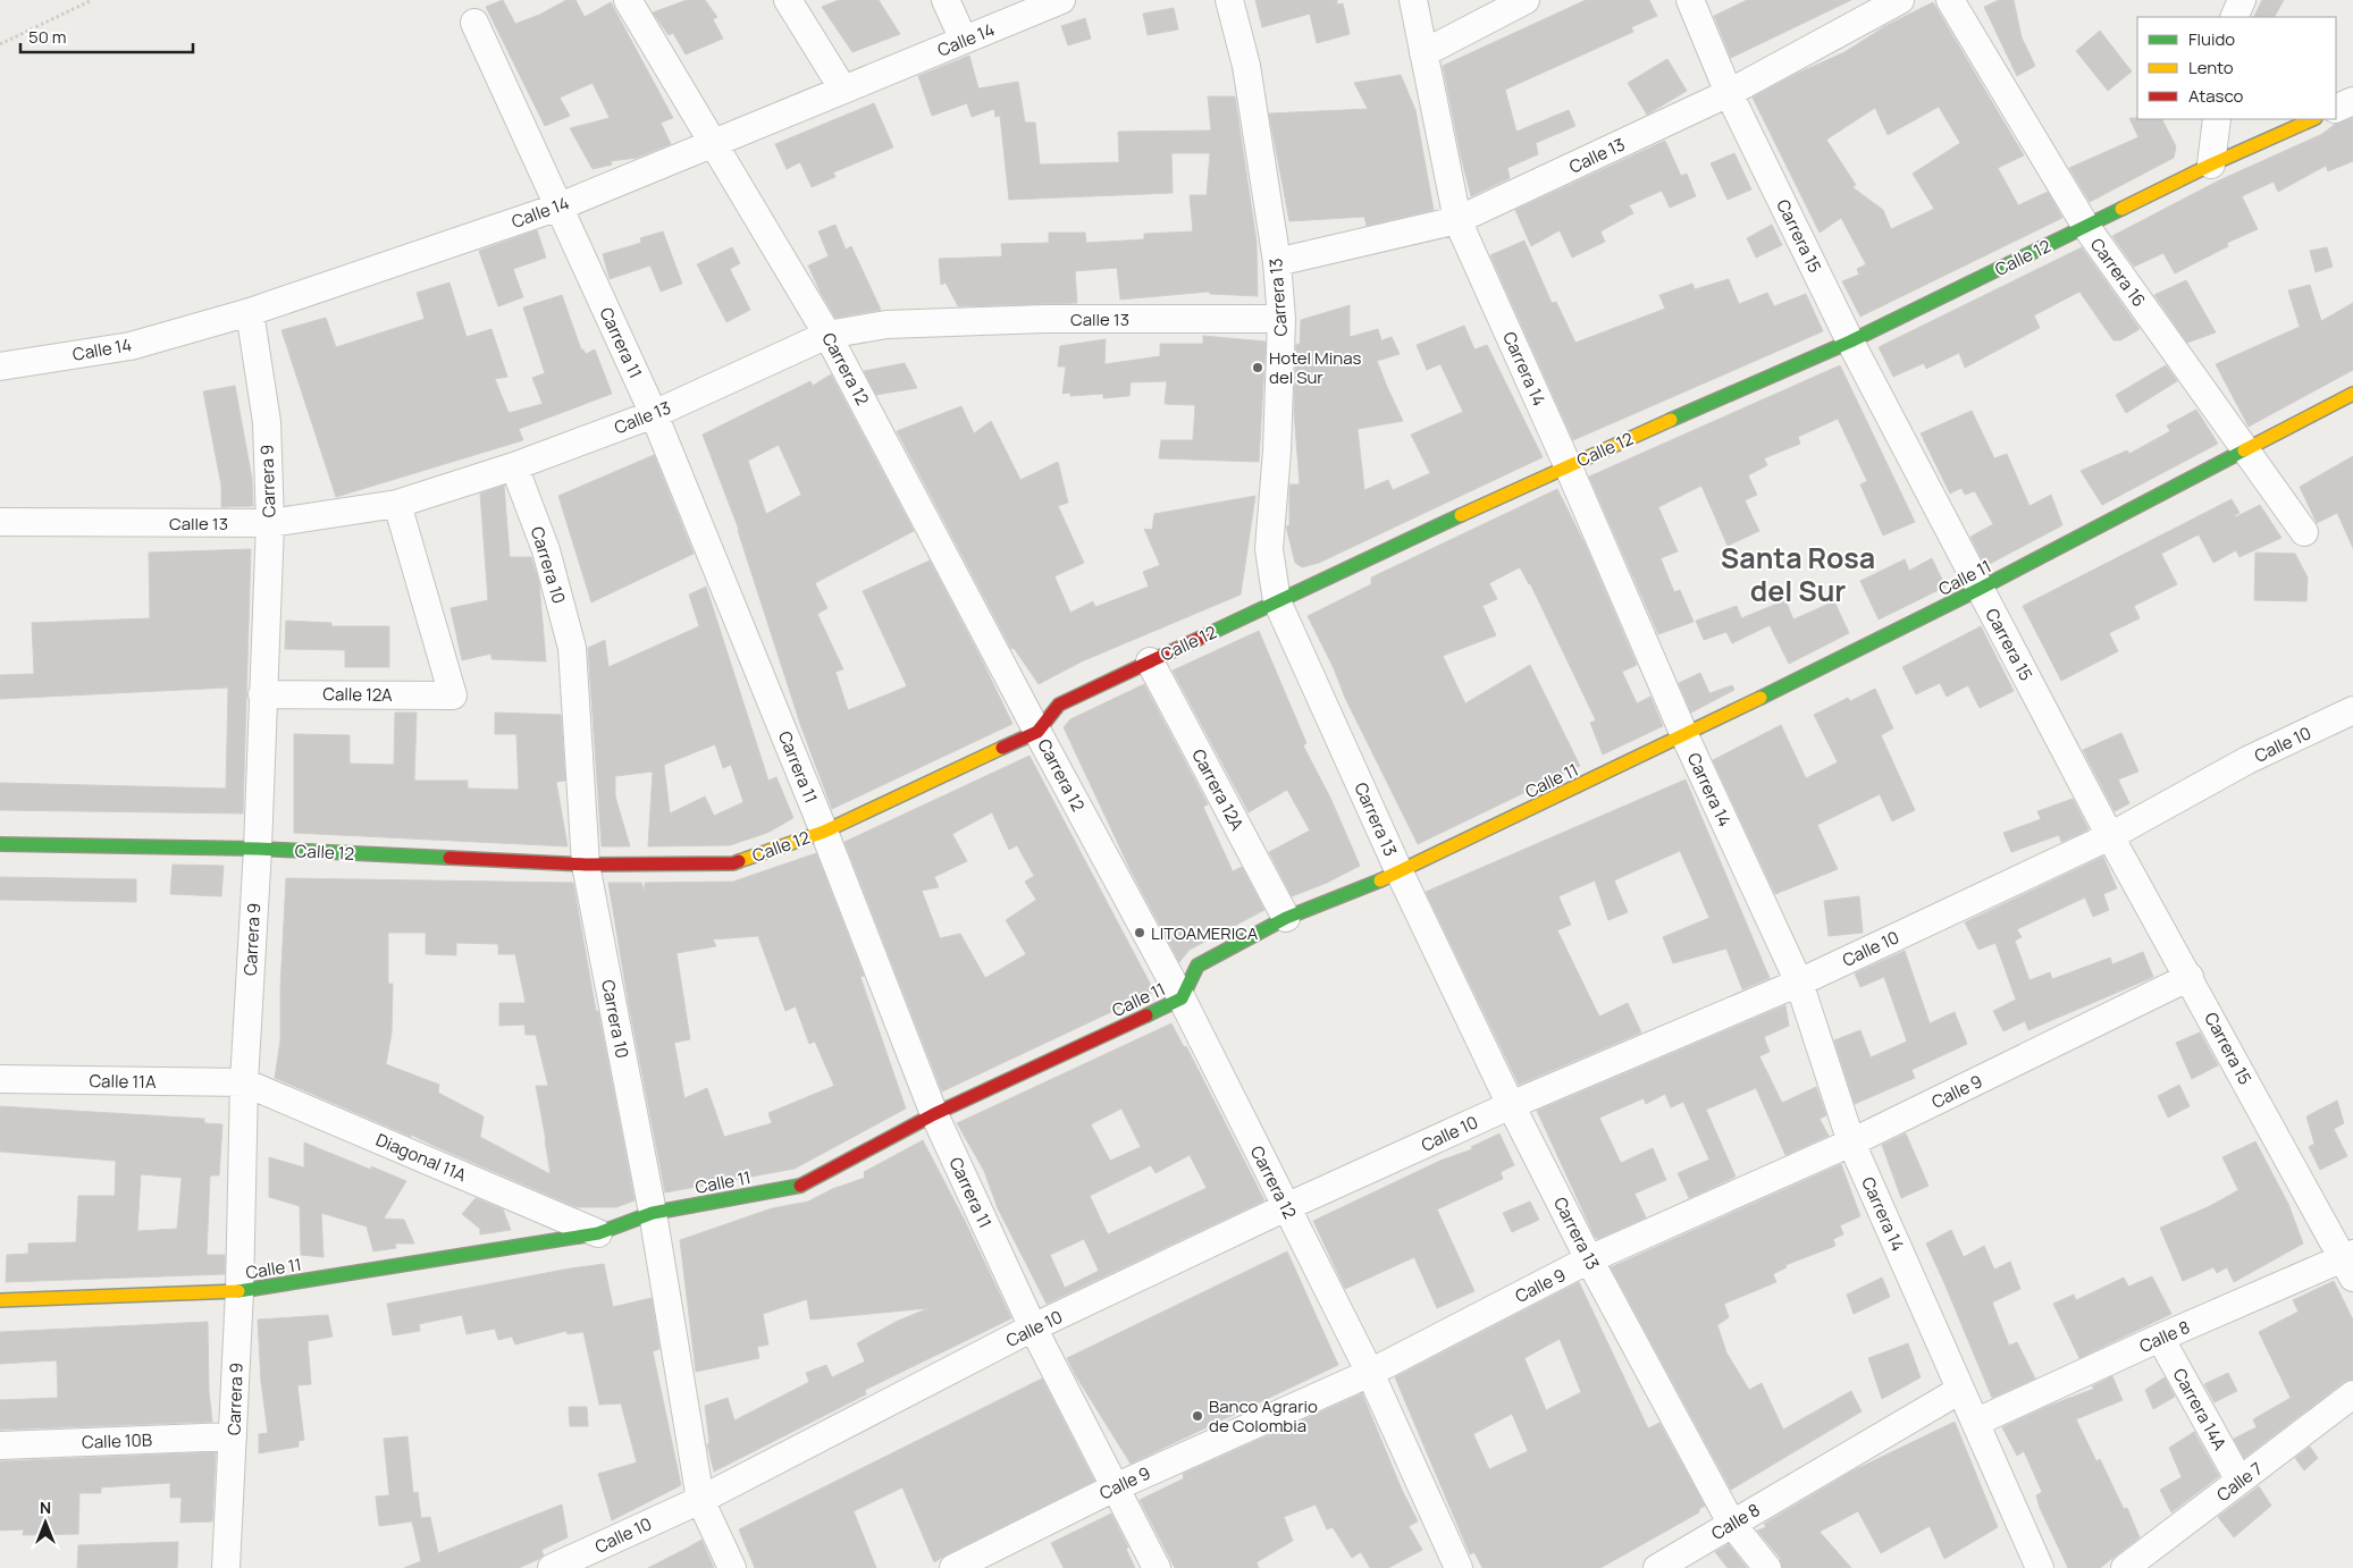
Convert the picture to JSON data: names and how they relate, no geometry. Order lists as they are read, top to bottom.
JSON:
{
  "streets": {
    "street": [
      "Calle 14",
      "Calle 13",
      "Carrera 15",
      "Calle 12",
      "Carrera 16",
      "Carrera 13",
      "Carrera 11",
      "Carrera 12",
      "Carrera 14",
      "Carrera 9",
      "Carrera 10",
      "Calle 11",
      "Calle 12A",
      "Calle 10",
      "Carrera 12A",
      "Calle 11A",
      "Calle 9",
      "Diagonal 11A",
      "Calle 8",
      "Carrera 14A",
      "Calle 10B",
      "Calle 7"
    ]
  },
  "crossings": [
    ["Calle 14", "Carrera 11"],
    ["Calle 14", "Carrera 12"],
    ["Calle 14", "Carrera 9"],
    ["Calle 13", "Carrera 15"],
    ["Calle 13", "Carrera 13"],
    ["Calle 13", "Carrera 11"],
    ["Calle 13", "Carrera 12"],
    ["Calle 13", "Carrera 14"],
    ["Calle 13", "Carrera 9"],
    ["Calle 13", "Carrera 10"],
    ["Calle 13", "Calle 12A"],
    ["Carrera 15", "Calle 12"],
    ["Carrera 15", "Calle 11"],
    ["Carrera 15", "Calle 10"],
    ["Carrera 15", "Calle 9"],
    ["Carrera 15", "Calle 8"],
    ["Calle 12", "Carrera 16"],
    ["Calle 12", "Carrera 13"],
    ["Calle 12", "Carrera 11"],
    ["Calle 12", "Carrera 12"],
    ["Calle 12", "Carrera 14"],
    ["Calle 12", "Carrera 9"],
    ["Calle 12", "Carrera 10"],
    ["Calle 12", "Carrera 12A"],
    ["Carrera 16", "Calle 11"],
    ["Carrera 13", "Calle 11"],
    ["Carrera 13", "Calle 10"],
    ["Carrera 13", "Calle 9"],
    ["Carrera 13", "Calle 8"],
    ["Carrera 11", "Calle 11"],
    ["Carrera 11", "Calle 10"],
    ["Carrera 11", "Calle 9"],
    ["Carrera 12", "Calle 11"],
    ["Carrera 12", "Calle 10"],
    ["Carrera 12", "Calle 9"],
    ["Carrera 14", "Calle 11"],
    ["Carrera 14", "Calle 10"],
    ["Carrera 14", "Calle 9"],
    ["Carrera 14", "Calle 8"],
    ["Carrera 9", "Calle 11"],
    ["Carrera 9", "Calle 12A"],
    ["Carrera 9", "Calle 11A"],
    ["Carrera 9", "Diagonal 11A"],
    ["Carrera 9", "Calle 10B"],
    ["Carrera 10", "Calle 11"],
    ["Carrera 10", "Calle 10"],
    ["Calle 11", "Carrera 12A"],
    ["Calle 11", "Diagonal 11A"],
    ["Calle 11A", "Diagonal 11A"],
    ["Calle 8", "Carrera 14A"],
    ["Carrera 14A", "Calle 7"]
  ],
  "districts": ["Santa Rosa del Sur"],
  "places": ["Hotel Minas del Sur", "LITOAMERICA", "Banco Agrario de Colombia"],
  "legend": ["Fluido", "Lento", "Atasco"],
  "scale_bar": "50 m",
  "north": "top"
}
